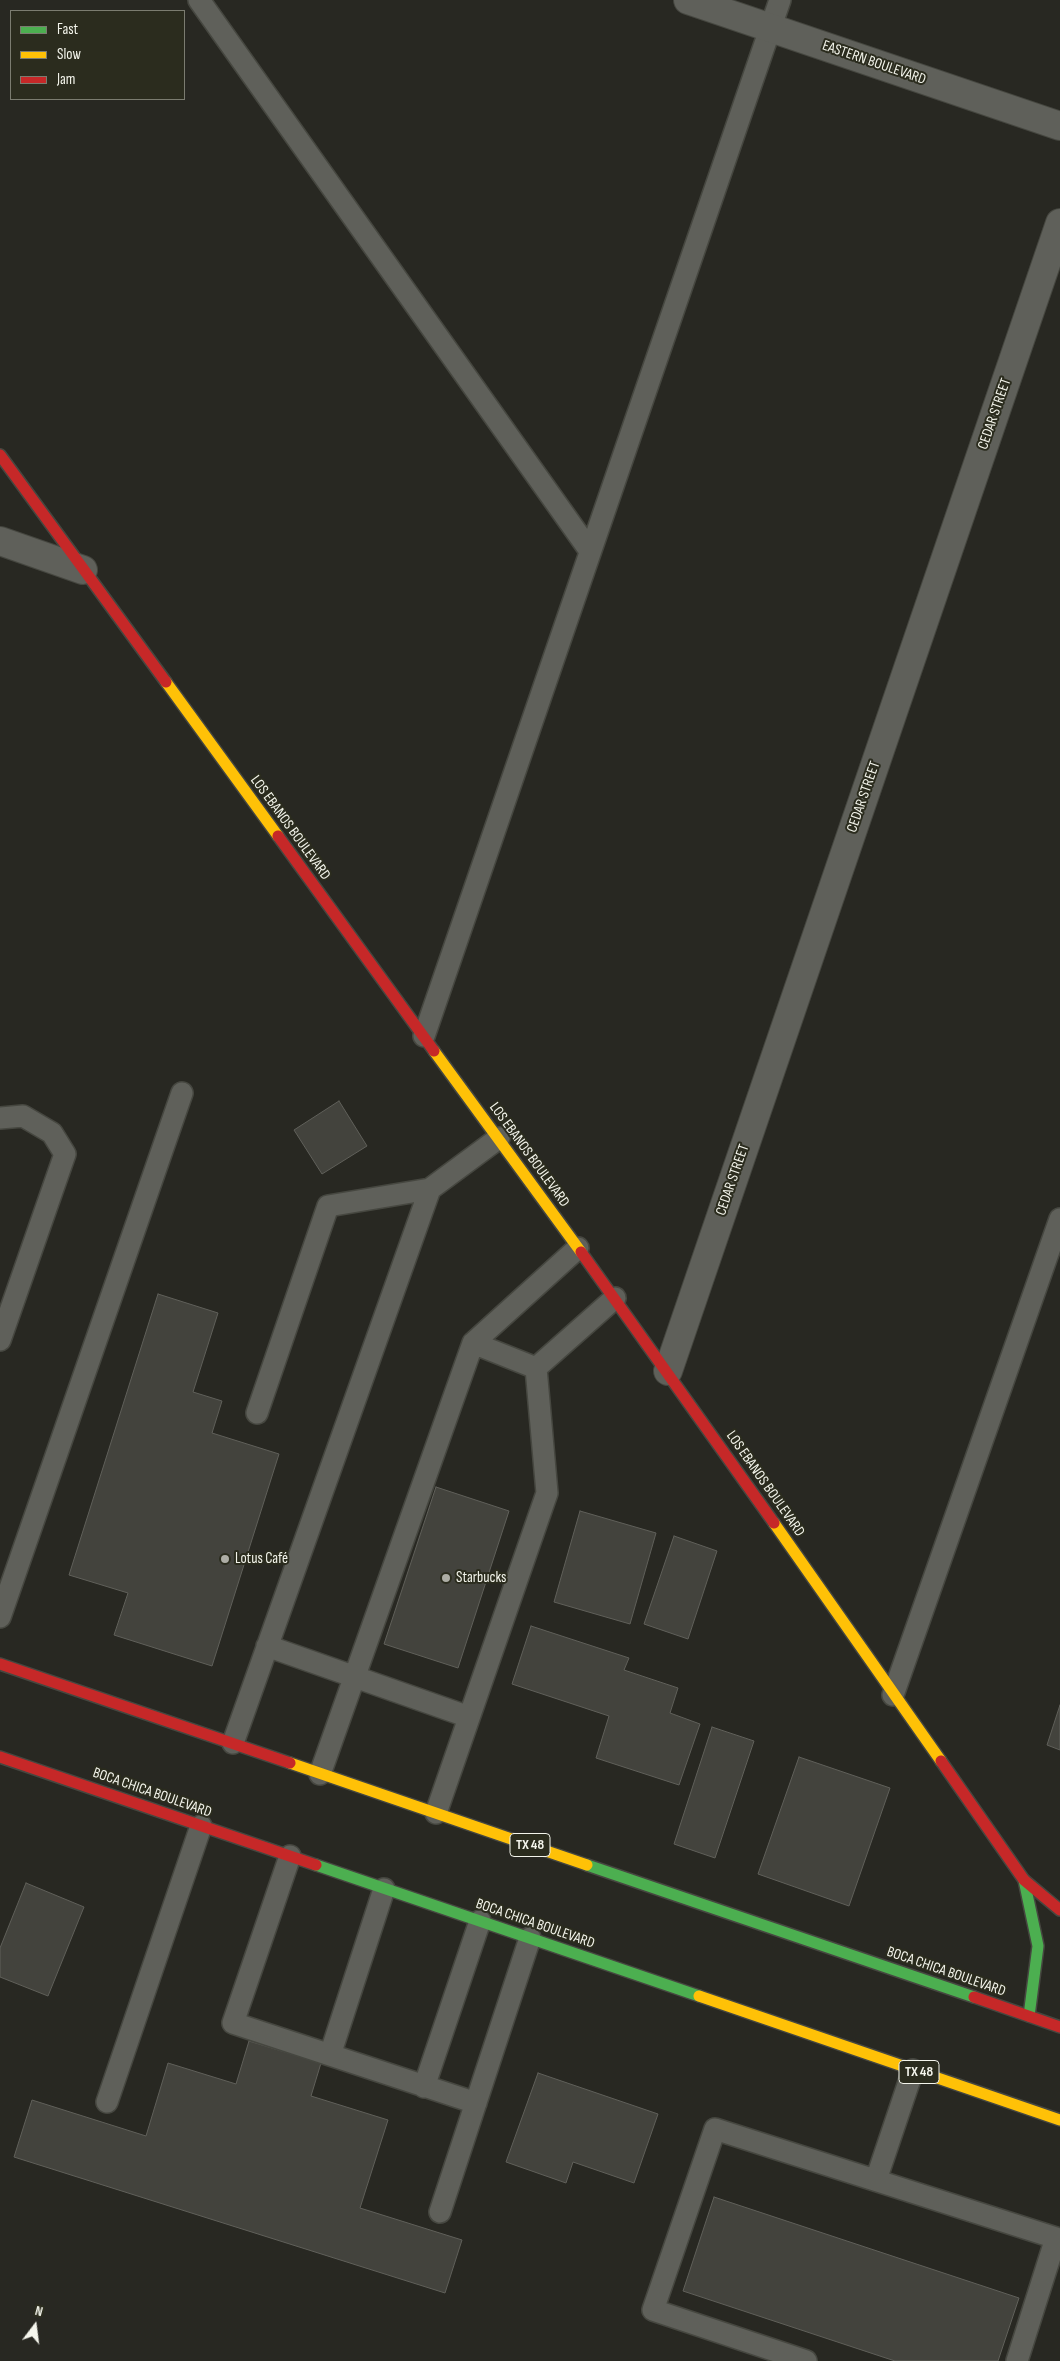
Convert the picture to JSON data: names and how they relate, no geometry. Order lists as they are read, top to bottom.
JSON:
{
  "streets": {
    "main road": ["LOS EBANOS BOULEVARD", "BOCA CHICA BOULEVARD", "TX 48"],
    "street": ["EASTERN BOULEVARD", "CEDAR STREET"]
  },
  "crossings": [
    ["CEDAR STREET", "LOS EBANOS BOULEVARD"],
    ["LOS EBANOS BOULEVARD", "BOCA CHICA BOULEVARD"]
  ],
  "places": ["Lotus Café", "Starbucks"],
  "legend": ["Fast", "Slow", "Jam"],
  "north": "top"
}
